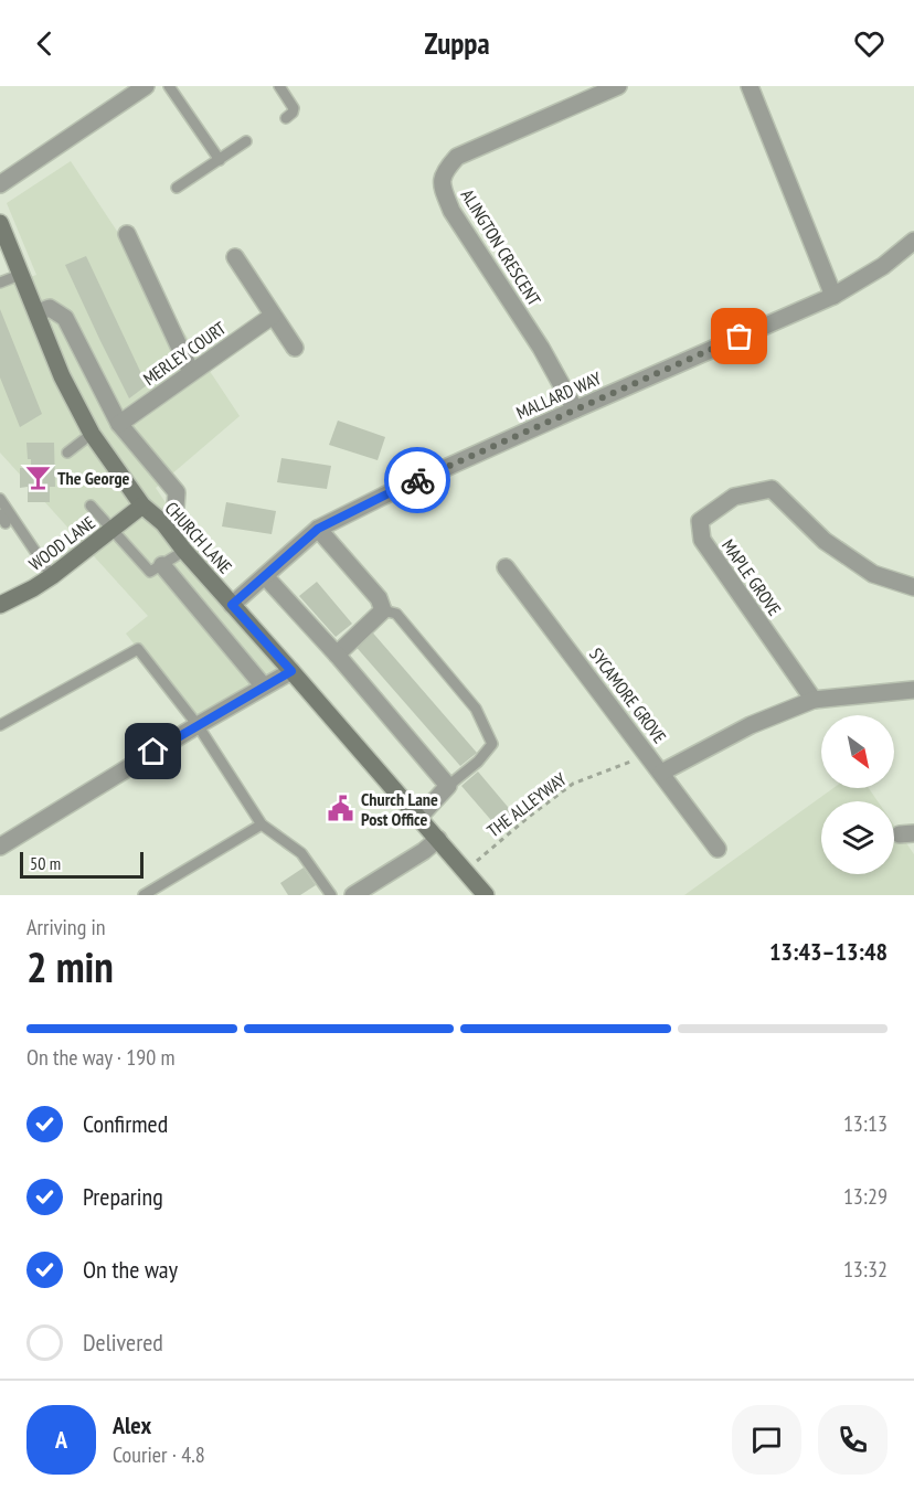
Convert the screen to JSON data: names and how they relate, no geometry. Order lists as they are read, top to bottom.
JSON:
{
  "streets": {
    "main road": ["CHURCH LANE", "WOOD LANE"],
    "street": [
      "ALINGTON CRESCENT",
      "MERLEY COURT",
      "MALLARD WAY",
      "MAPLE GROVE",
      "SYCAMORE GROVE"
    ],
    "path": ["THE ALLEYWAY"]
  },
  "crossings": [
    ["ALINGTON CRESCENT", "MALLARD WAY"],
    ["MALLARD WAY", "CHURCH LANE"],
    ["CHURCH LANE", "WOOD LANE"],
    ["CHURCH LANE", "THE ALLEYWAY"],
    ["SYCAMORE GROVE", "THE ALLEYWAY"]
  ],
  "places": {
    "bar": ["The George"],
    "public building": ["Church Lane Post Office"]
  },
  "scale_bar": "50 m",
  "north": "bottom right",
  "page": {
    "header": "Zuppa",
    "scale": "50 m",
    "heading": ["2 min", "Arriving in", "13:43–13:48"],
    "panel": ["Alex", "Courier · 4.8"],
    "bar": "On the way · 190 m",
    "list": [
      ["Confirmed", "13:13"],
      ["Preparing", "13:29"],
      ["On the way", "13:32"],
      "Delivered"
    ],
    "round": "A"
  }
}
